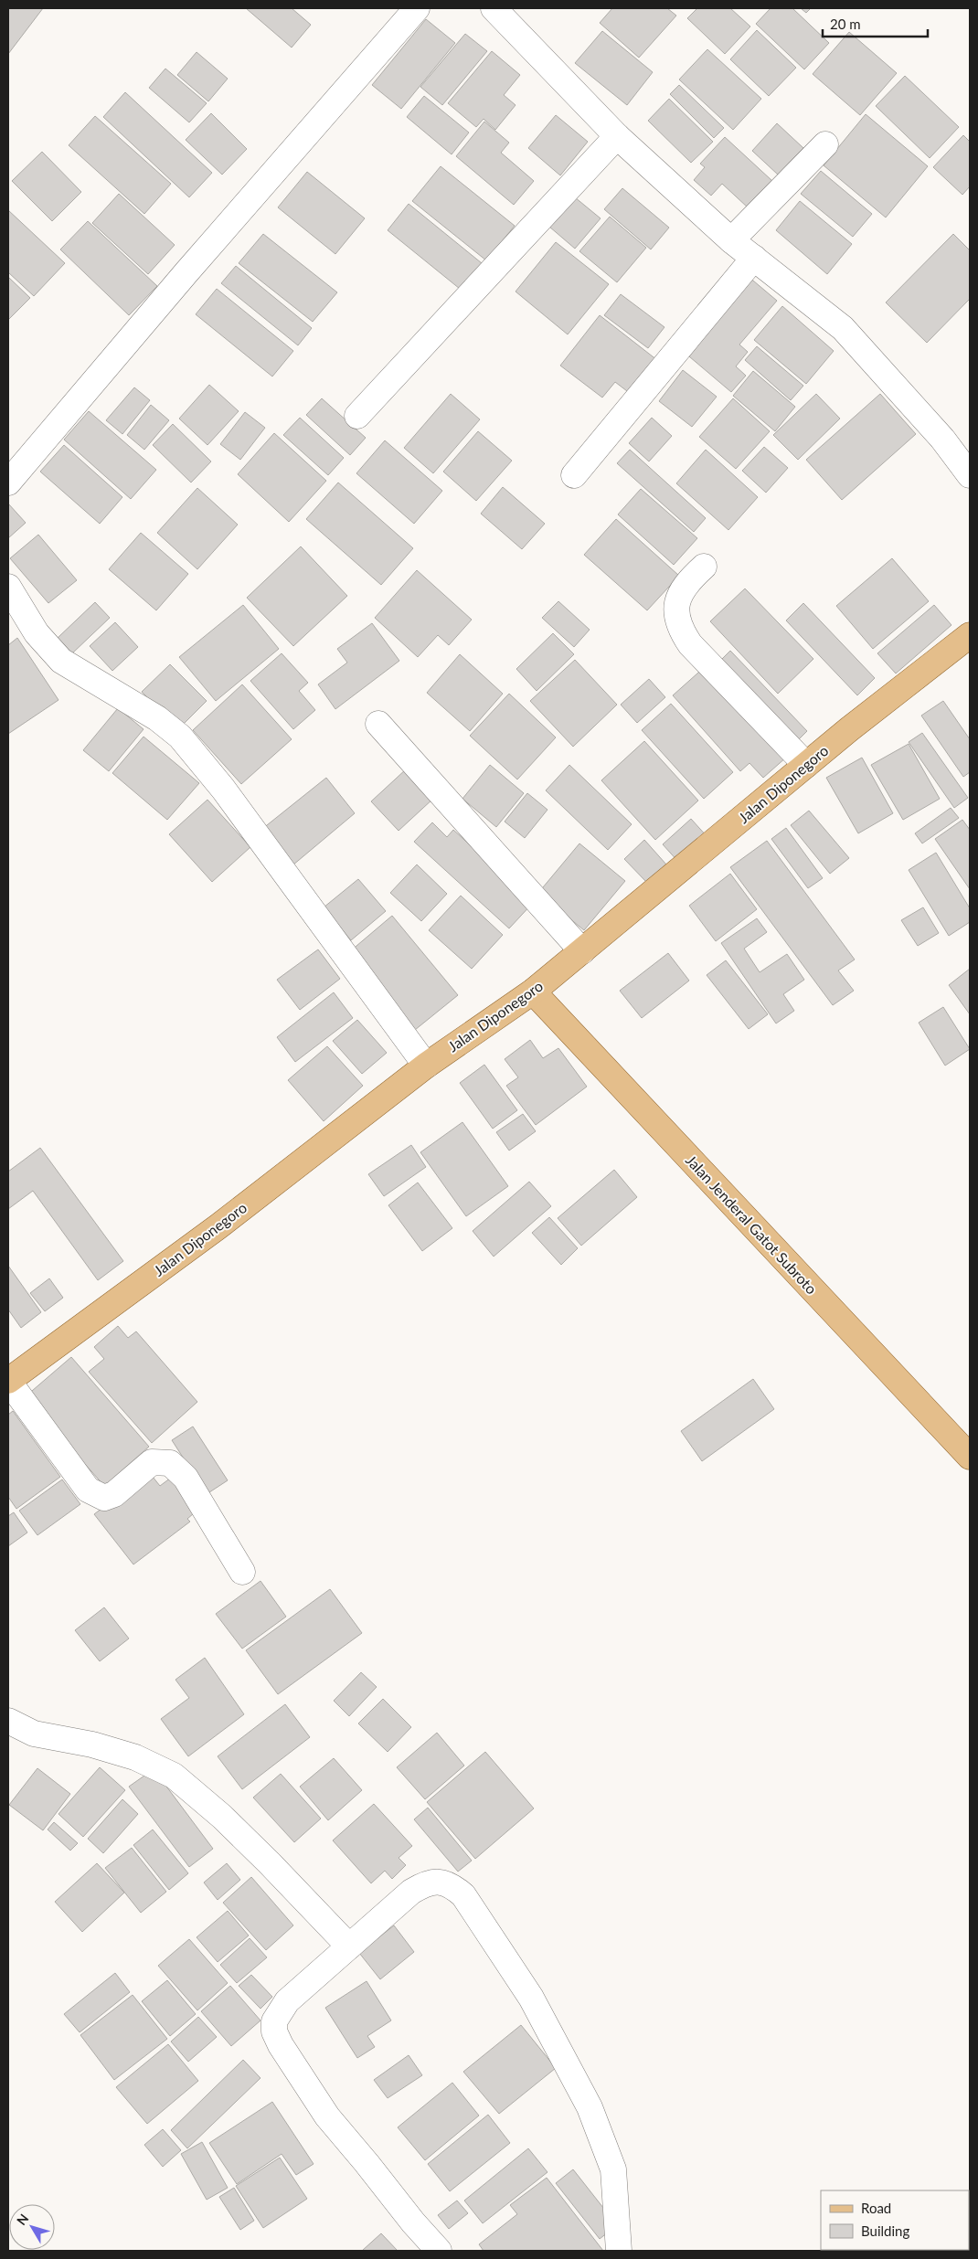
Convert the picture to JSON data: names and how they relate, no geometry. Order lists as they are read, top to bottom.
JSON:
{
  "streets": {
    "main road": ["Jalan Diponegoro", "Jalan Jenderal Gatot Subroto"]
  },
  "crossings": [
    ["Jalan Diponegoro", "Jalan Jenderal Gatot Subroto"]
  ],
  "legend": ["Road", "Building"],
  "scale_bar": "20 m",
  "north": "top left"
}
